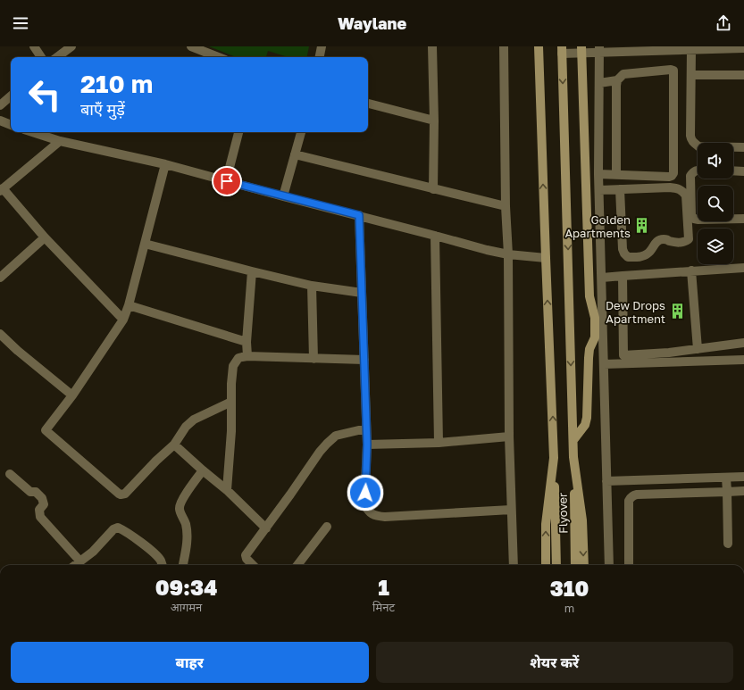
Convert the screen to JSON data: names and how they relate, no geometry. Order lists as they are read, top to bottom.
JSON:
{
  "streets": {
    "main road": ["Flyover"]
  },
  "places": {
    "building": ["Golden Apartments", "Dew Drops Apartment"]
  },
  "page": {
    "header": "Waylane",
    "turn": ["210 m", "बाएँ मुड़ें"],
    "eta": [
      "09:34",
      "आगमन",
      "1",
      "मिनट",
      "310",
      "m"
    ],
    "buttons": ["बाहर", "शेयर करें"]
  }
}
